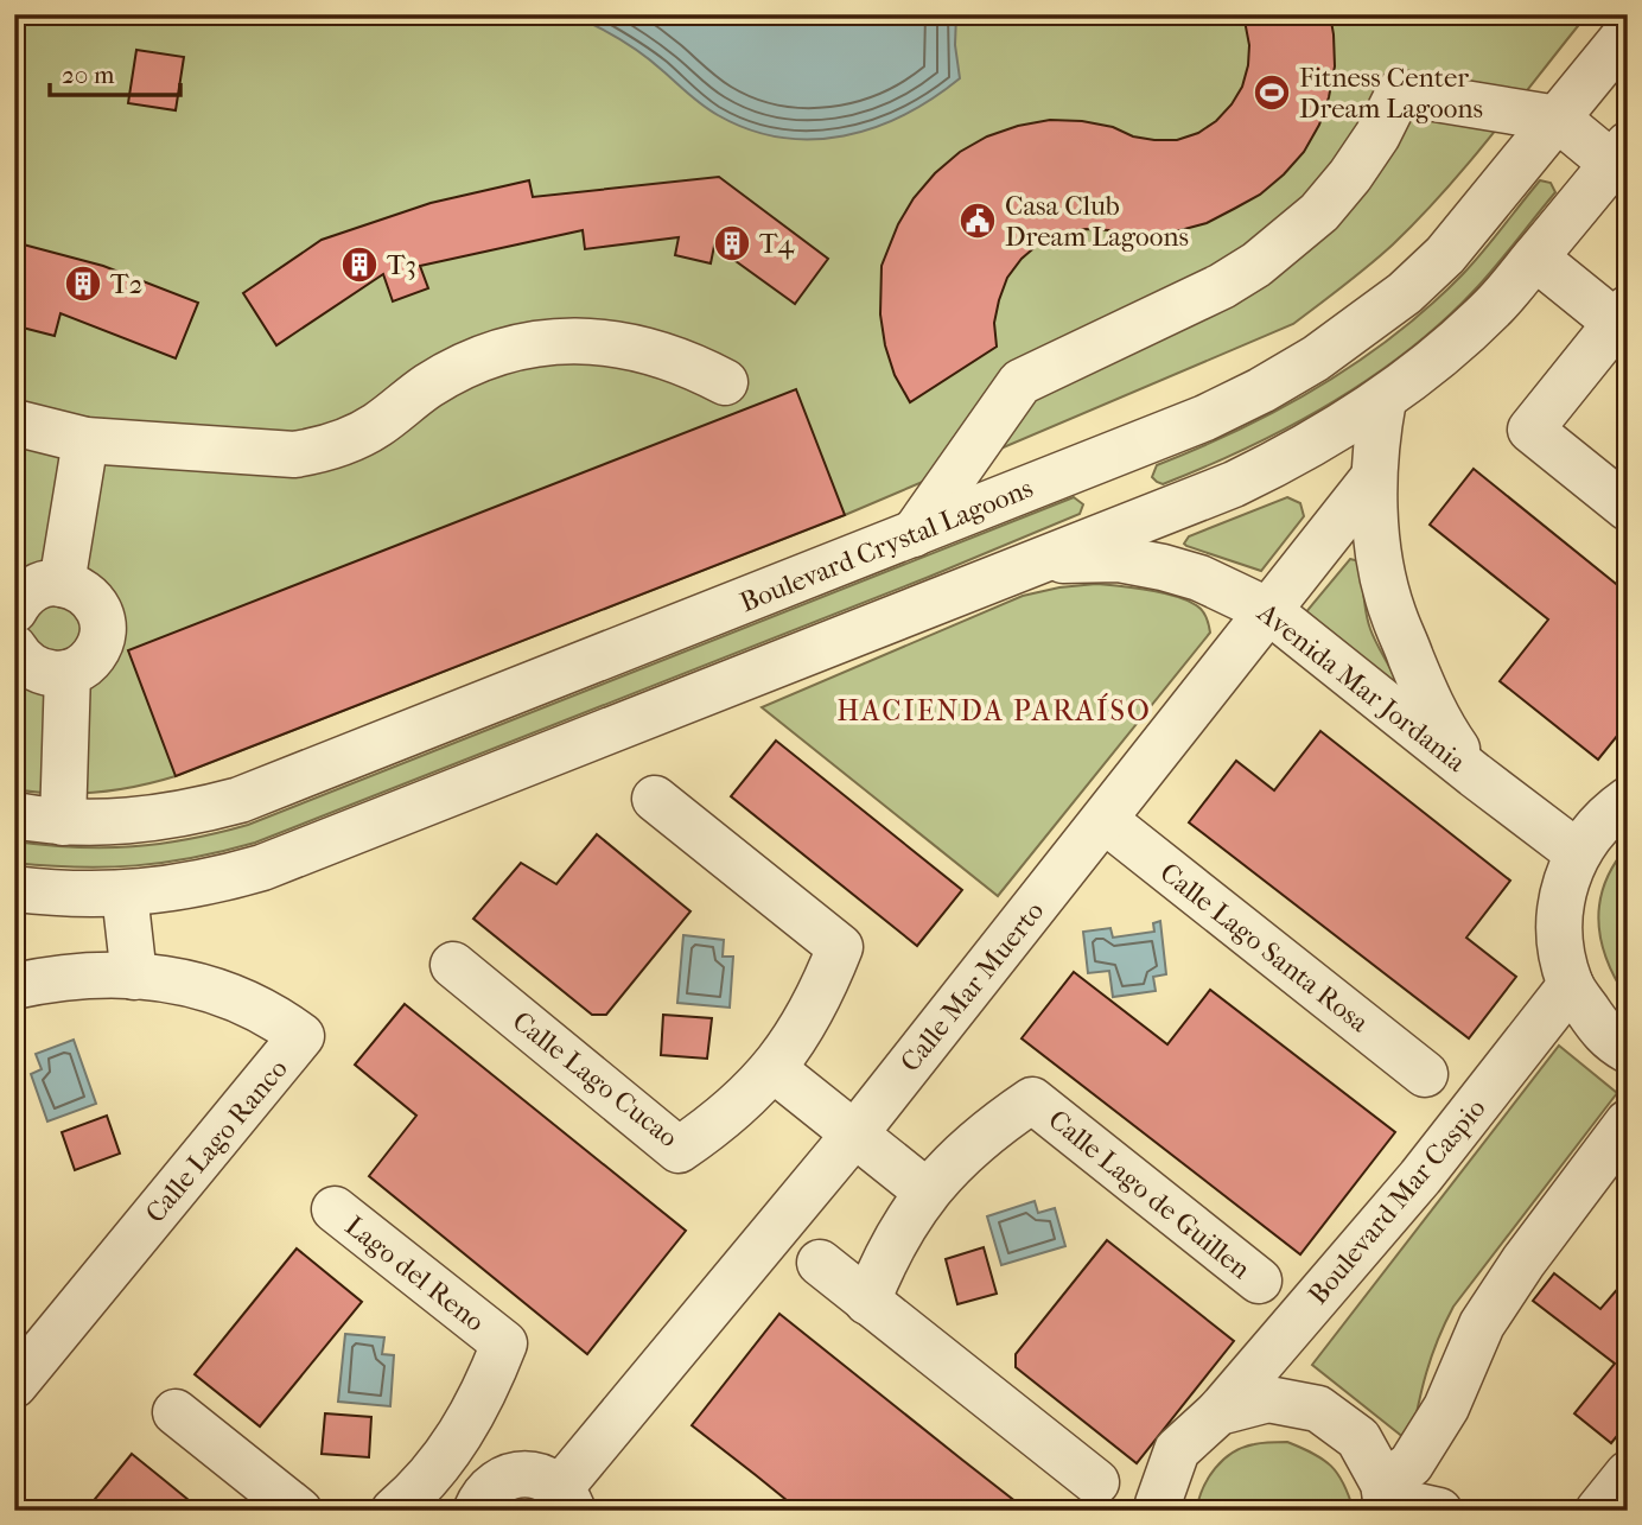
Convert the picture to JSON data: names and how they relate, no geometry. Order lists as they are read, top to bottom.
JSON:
{
  "streets": {
    "street": [
      "Boulevard Crystal Lagoons",
      "Avenida Mar Jordania",
      "Calle Lago Santa Rosa",
      "Calle Mar Muerto",
      "Calle Lago Cucao",
      "Calle Lago Ranco",
      "Calle Lago de Guillen",
      "Boulevard Mar Caspio",
      "Lago del Reno"
    ]
  },
  "crossings": [
    ["Avenida Mar Jordania", "Calle Mar Muerto"],
    ["Calle Lago Santa Rosa", "Calle Mar Muerto"]
  ],
  "districts": ["HACIENDA PARAÍSO"],
  "places": {
    "sports": ["Fitness Center Dream Lagoons"],
    "public building": ["Casa Club Dream Lagoons"],
    "building": ["T4", "T3", "T2"]
  },
  "scale_bar": "20 m"
}
